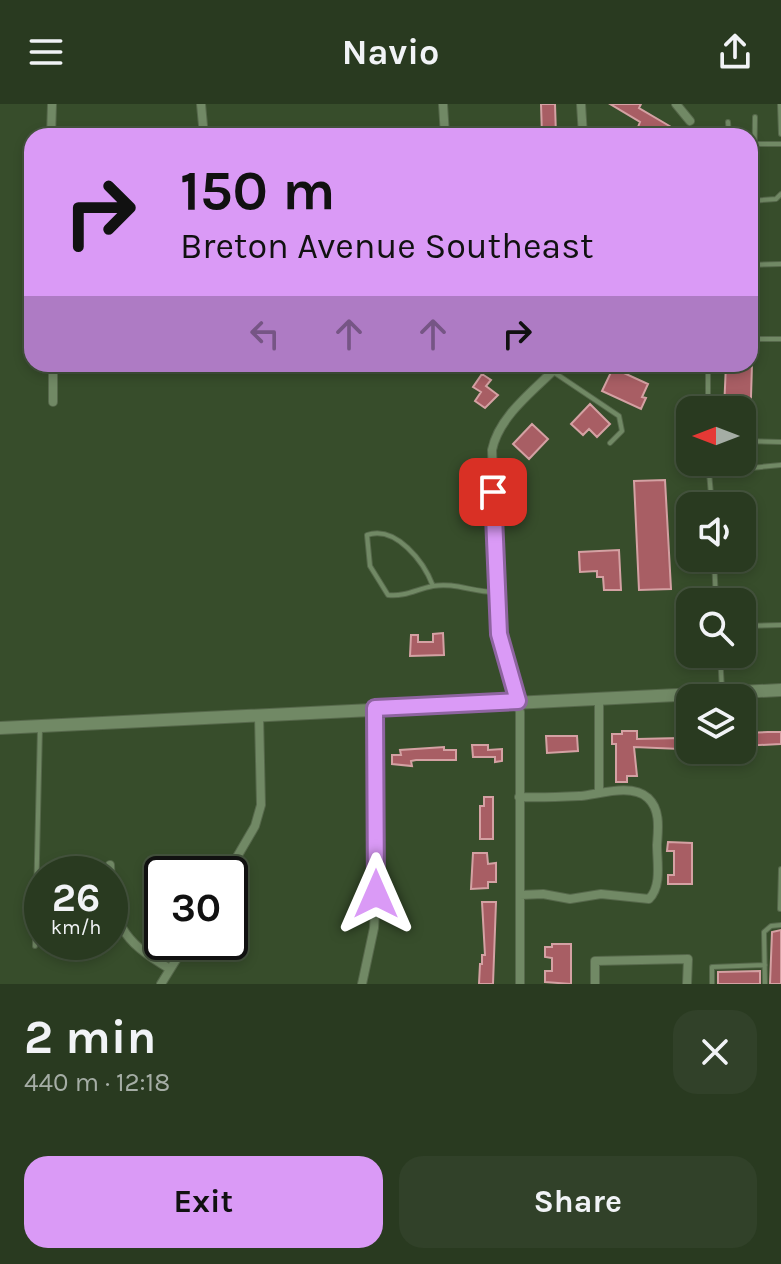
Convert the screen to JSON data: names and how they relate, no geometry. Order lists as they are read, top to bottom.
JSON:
{
  "north": "left",
  "page": {
    "header": "Navio",
    "turn": ["150 m", "Breton Avenue Southeast"],
    "speed": "26 km/h",
    "limit": "30",
    "heading": ["2 min", "440 m · 12:18"],
    "buttons": ["Exit", "Share"]
  }
}
